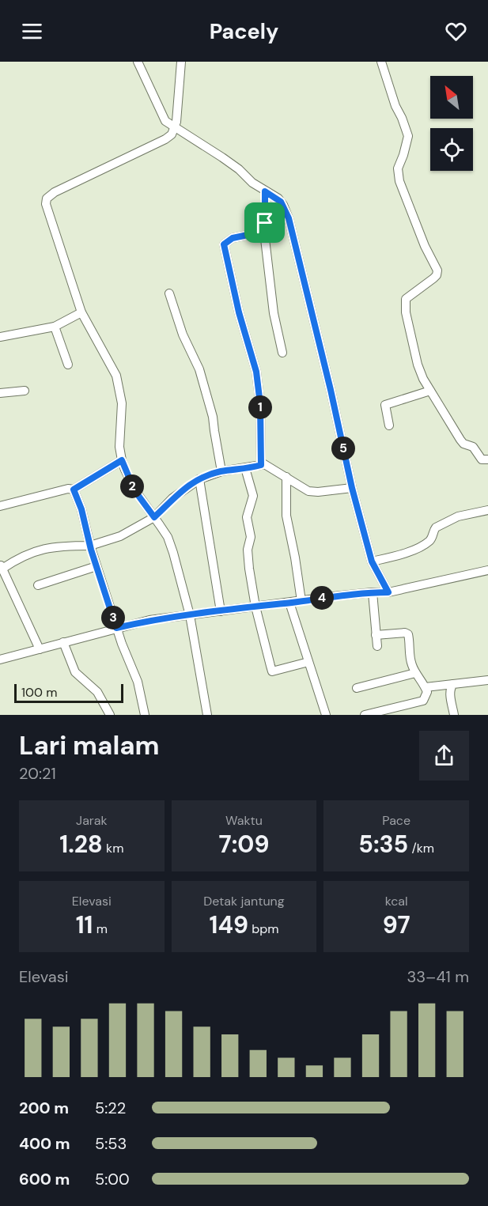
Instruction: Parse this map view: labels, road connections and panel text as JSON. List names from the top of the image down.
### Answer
{
  "scale_bar": "100 m",
  "north": "top left",
  "page": {
    "header": "Pacely",
    "pins": [
      "1",
      "5",
      "2",
      "4",
      "3"
    ],
    "scale": "100 m",
    "heading": ["Lari malam", "20:21"],
    "stats": [
      ["Jarak", "1.28 km"],
      ["Waktu", "7:09"],
      ["Pace", "5:35 /km"],
      ["Elevasi", "11 m"],
      ["Detak jantung", "149 bpm"],
      ["kcal", "97"]
    ],
    "chart": ["Elevasi", "33–41 m"],
    "list": [
      {
        "name": "200 m",
        "note": "5:22"
      },
      {
        "name": "400 m",
        "note": "5:53"
      },
      {
        "name": "600 m",
        "note": "5:00"
      }
    ]
  }
}
